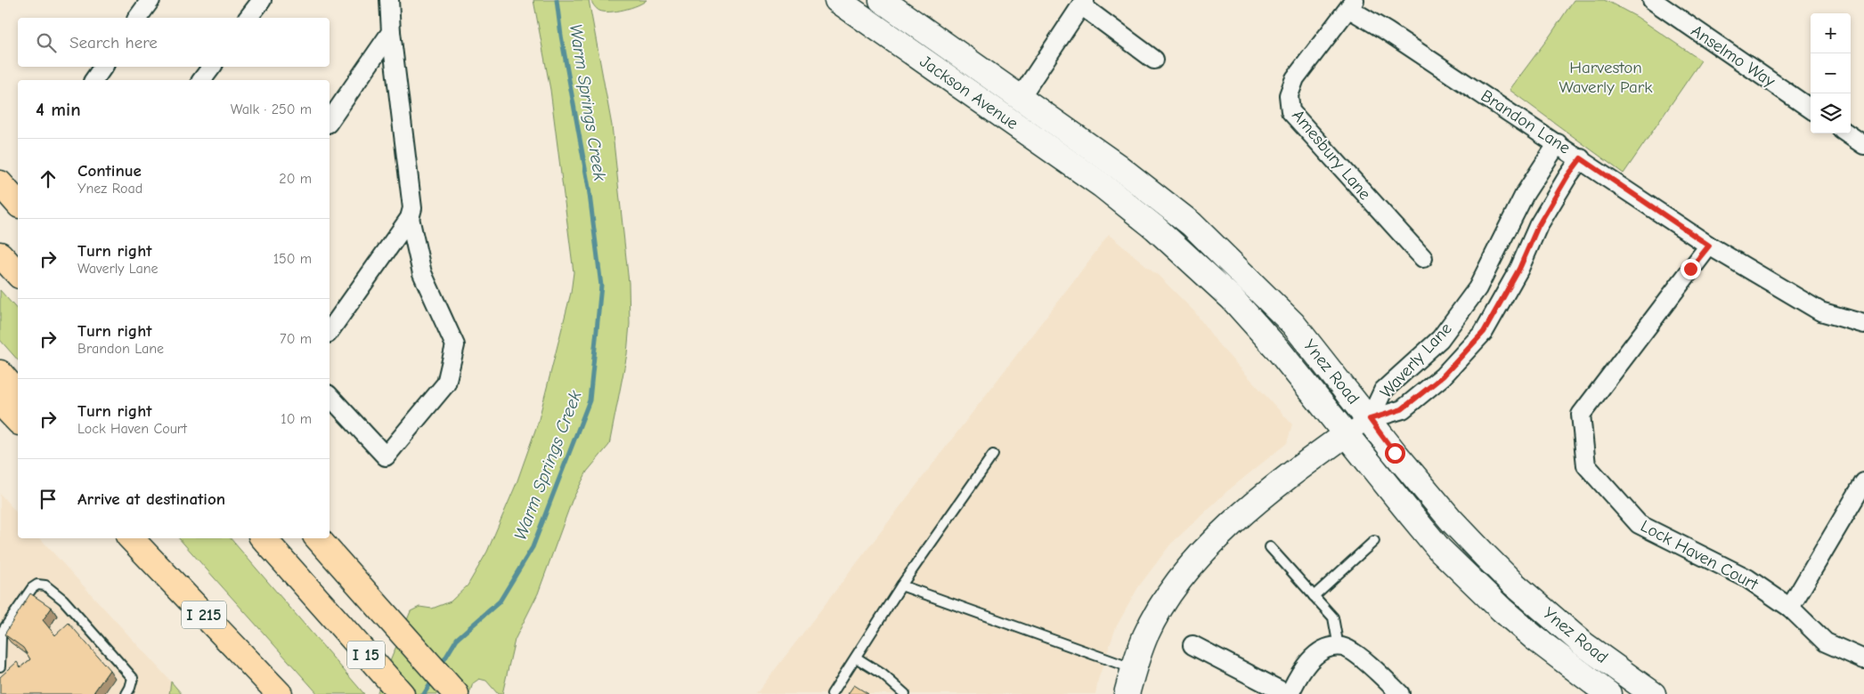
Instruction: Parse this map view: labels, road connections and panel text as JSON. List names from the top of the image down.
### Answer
{
  "streets": {
    "highway": ["I 215", "I 15"],
    "main road": ["Jackson Avenue", "Ynez Road"],
    "street": [
      "Anselmo Way",
      "Brandon Lane",
      "Amesbury Lane",
      "Waverly Lane",
      "Lock Haven Court"
    ]
  },
  "crossings": [
    ["Jackson Avenue", "Ynez Road"],
    ["Brandon Lane", "Amesbury Lane"],
    ["Brandon Lane", "Waverly Lane"],
    ["Brandon Lane", "Lock Haven Court"],
    ["Waverly Lane", "Ynez Road"]
  ],
  "water": ["Warm Springs Creek"],
  "parks": ["Harveston Waverly Park"],
  "page": {
    "map_buttons": ["+", "−"],
    "search": "Search here",
    "heading": ["4 min", "Walk · 250 m"],
    "list": [
      ["Continue", "Ynez Road", "20 m"],
      ["Turn right", "Waverly Lane", "150 m"],
      ["Turn right", "Brandon Lane", "70 m"],
      ["Turn right", "Lock Haven Court", "10 m"],
      "Arrive at destination"
    ]
  }
}
